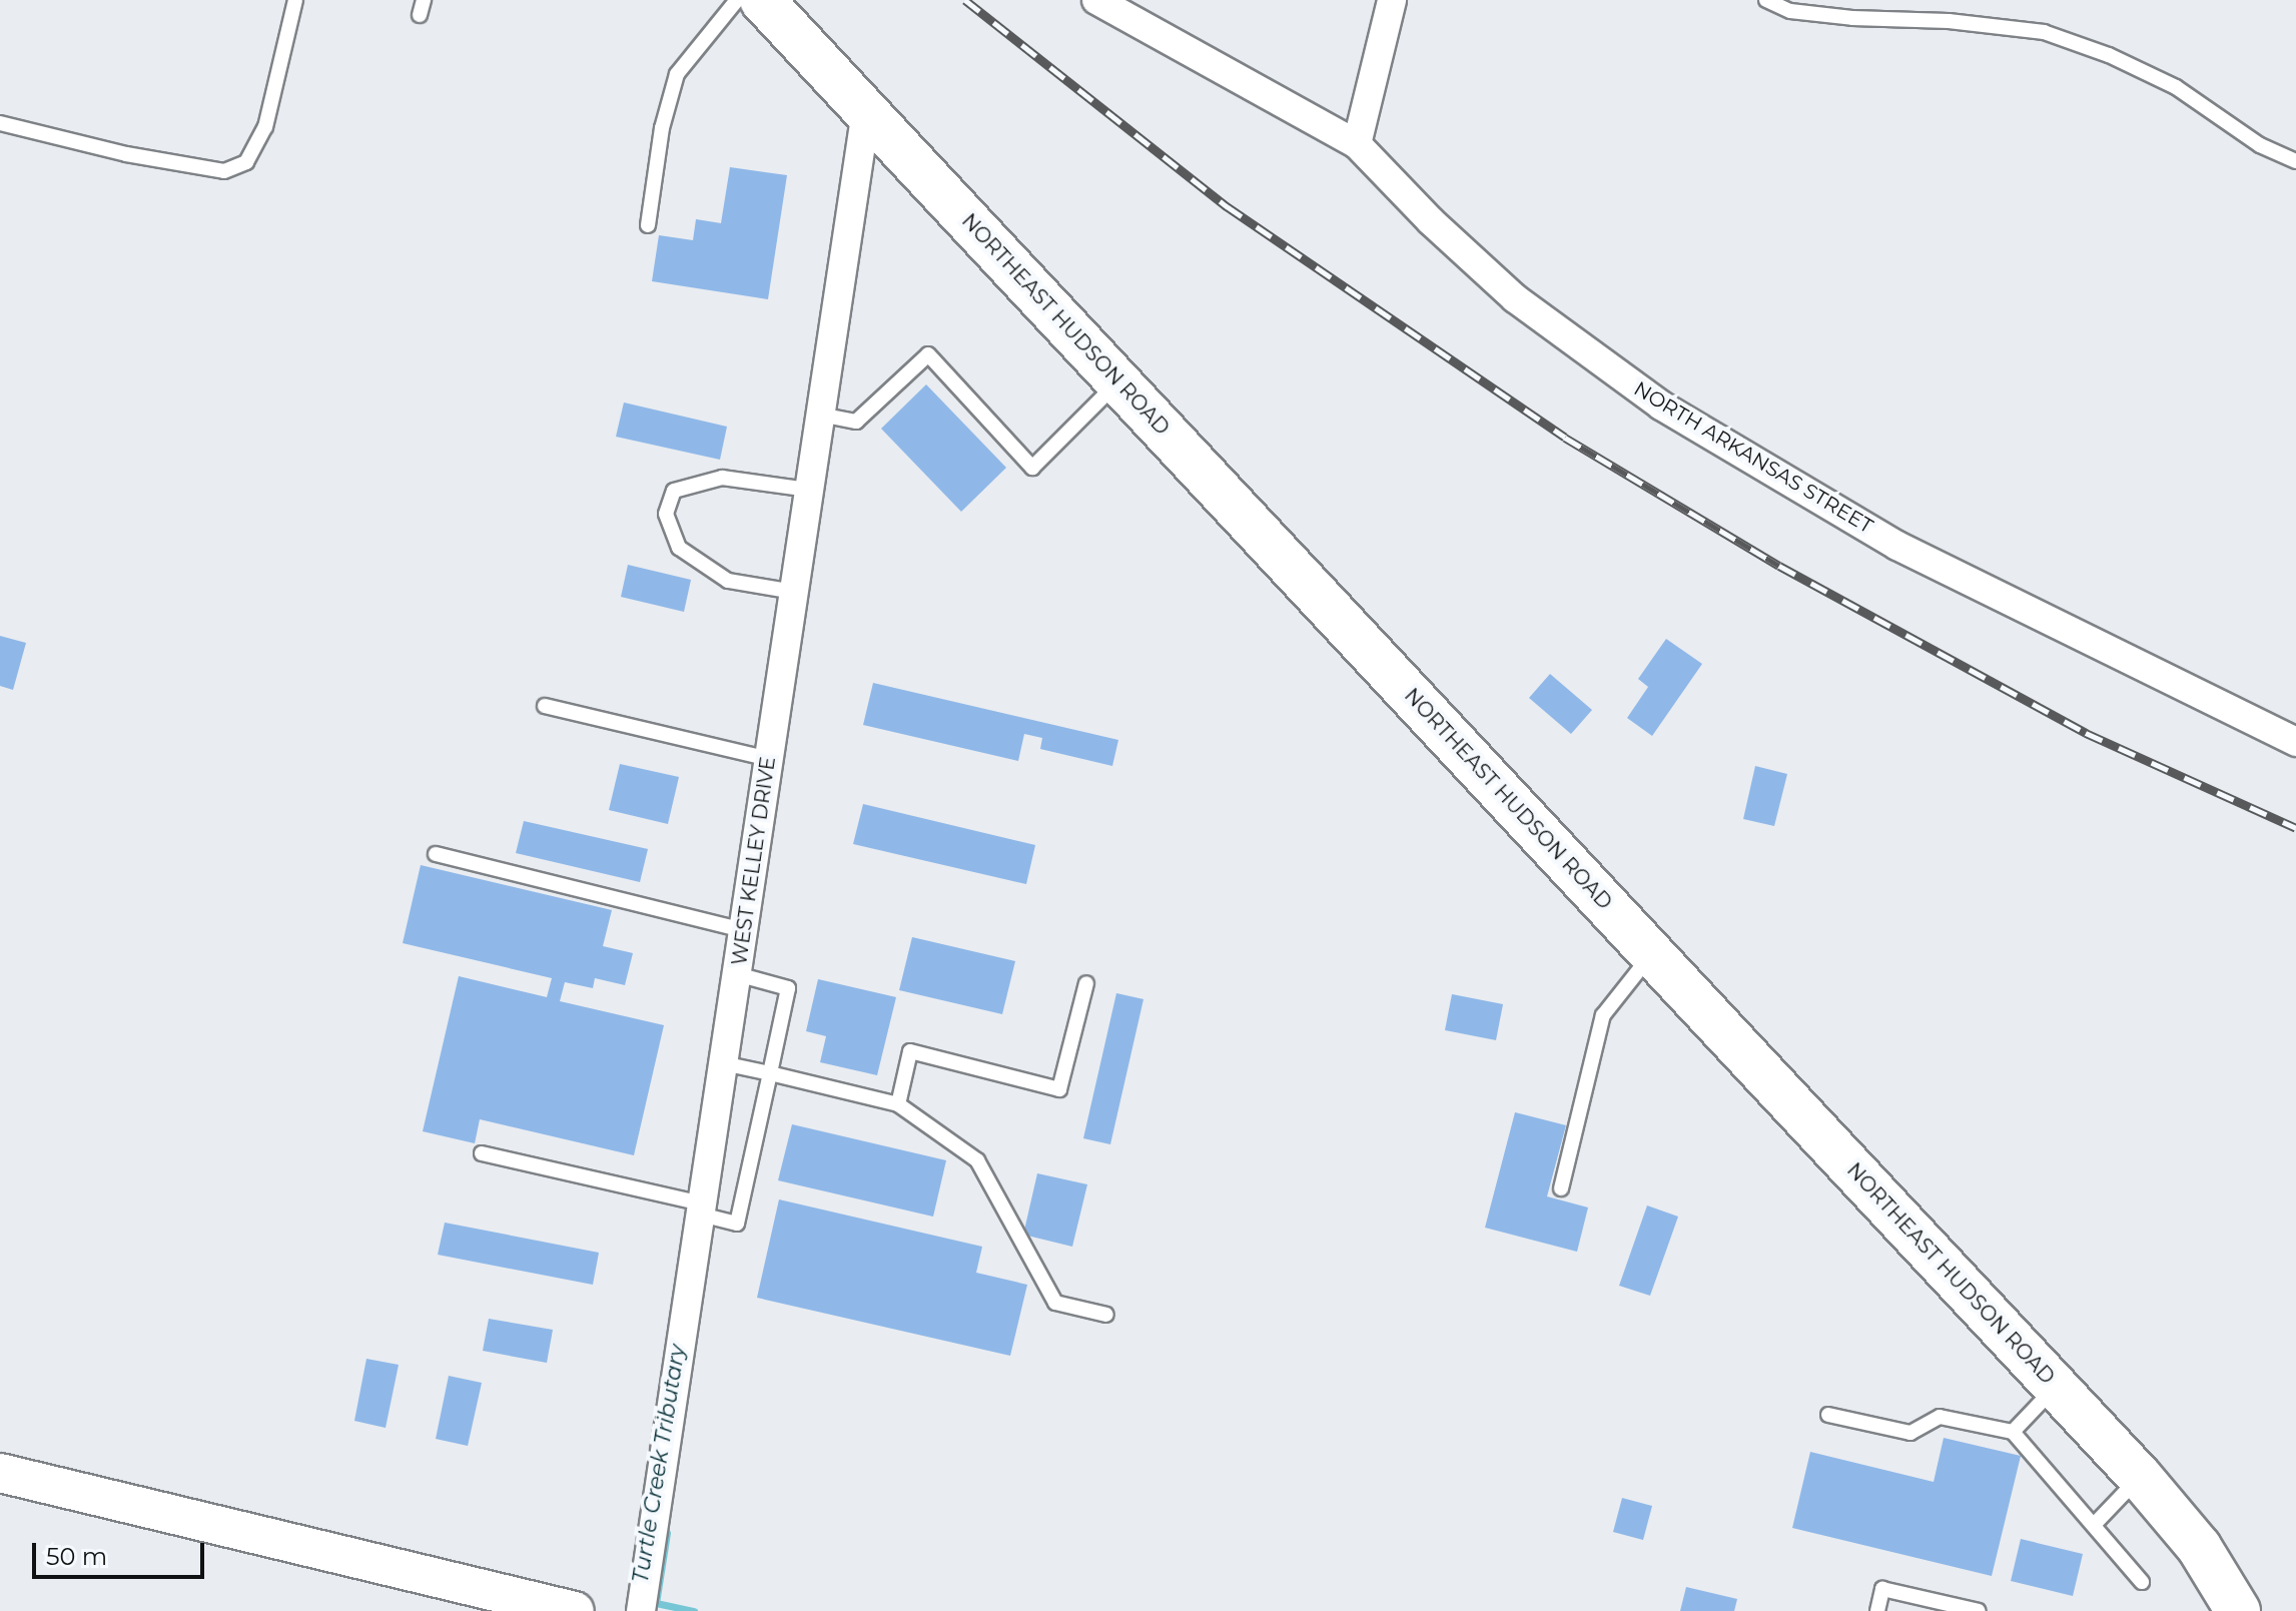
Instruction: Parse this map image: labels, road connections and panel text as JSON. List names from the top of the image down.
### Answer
{
  "streets": {
    "highway": ["NORTHEAST HUDSON ROAD"],
    "street": ["NORTH ARKANSAS STREET", "WEST KELLEY DRIVE"]
  },
  "crossings": [
    ["NORTHEAST HUDSON ROAD", "WEST KELLEY DRIVE"]
  ],
  "water": ["Turtle Creek Tributary"],
  "scale_bar": "50 m"
}
